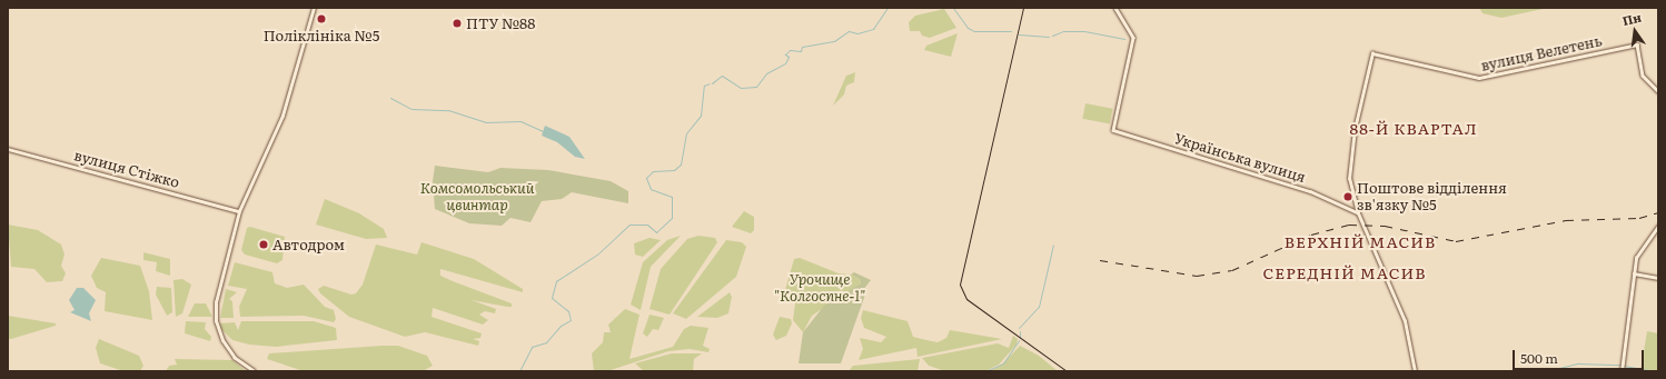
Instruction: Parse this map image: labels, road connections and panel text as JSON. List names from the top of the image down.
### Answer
{
  "streets": {
    "street": ["вулиця Велетень", "Українська вулиця", "вулиця Стіжко"]
  },
  "crossings": [
    ["вулиця Велетень", "Українська вулиця"]
  ],
  "districts": ["88-Й КВАРТАЛ", "ВЕРХНІЙ МАСИВ", "СЕРЕДНІЙ МАСИВ"],
  "parks": ["Комсомольський цвинтар", "Урочище \"Колгоспне-1\""],
  "places": [
    "Поліклініка №5",
    "ПТУ №88",
    "Поштове відділення зв'язку №5",
    "Автодром"
  ],
  "scale_bar": "500 m",
  "north": "top"
}
